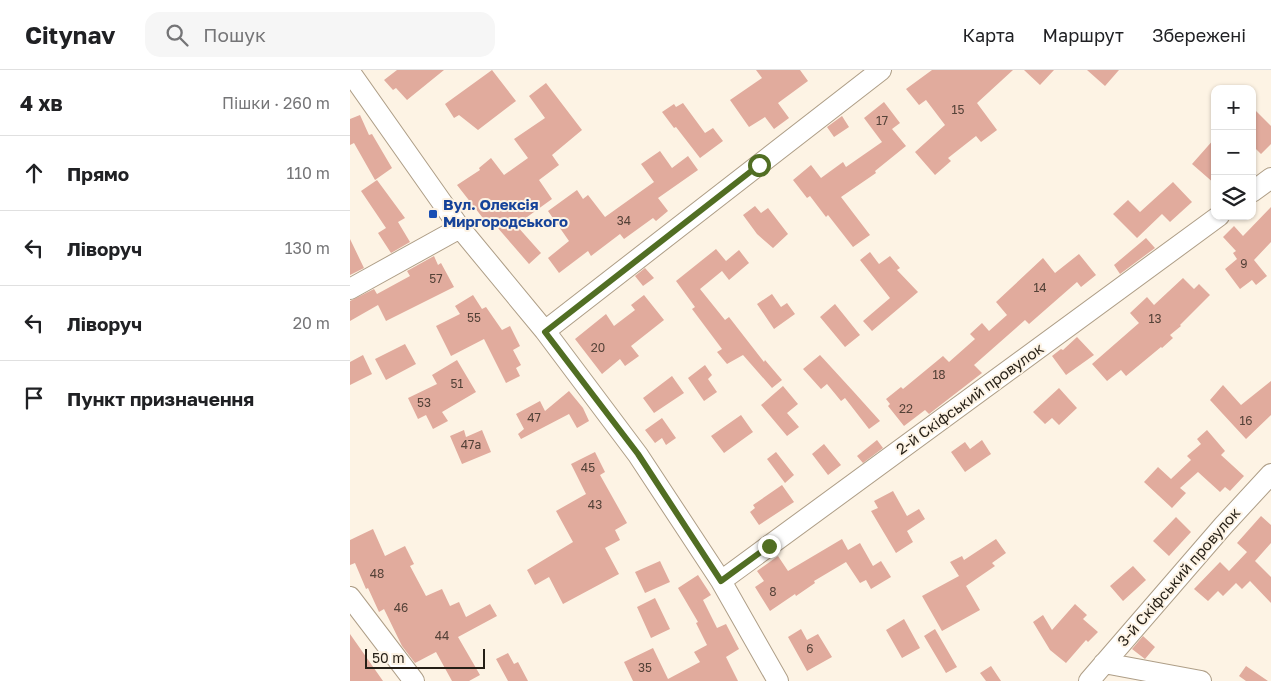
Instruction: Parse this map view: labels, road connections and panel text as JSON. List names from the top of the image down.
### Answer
{
  "streets": {
    "street": ["2-й Скіфський провулок", "3-й Скіфський провулок"]
  },
  "places": {
    "transit": ["Вул. Олексія Миргородського"]
  },
  "house_numbers": [
    "15",
    "17",
    "34",
    "9",
    "57",
    "14",
    "55",
    "13",
    "20",
    "18",
    "51",
    "53",
    "22",
    "47",
    "16",
    "47а",
    "45",
    "43",
    "48",
    "8",
    "46",
    "44",
    "6",
    "35"
  ],
  "scale_bar": "50 m",
  "page": {
    "header": "Citynav",
    "search": "Пошук",
    "nav": ["Карта", "Маршрут", "Збережені"],
    "heading": ["4 хв", "Пішки · 260 m"],
    "map_buttons": ["+", "−"],
    "list": [
      ["Прямо", "110 m"],
      ["Ліворуч", "130 m"],
      ["Ліворуч", "20 m"],
      "Пункт призначення"
    ],
    "scale": "50 m"
  }
}
